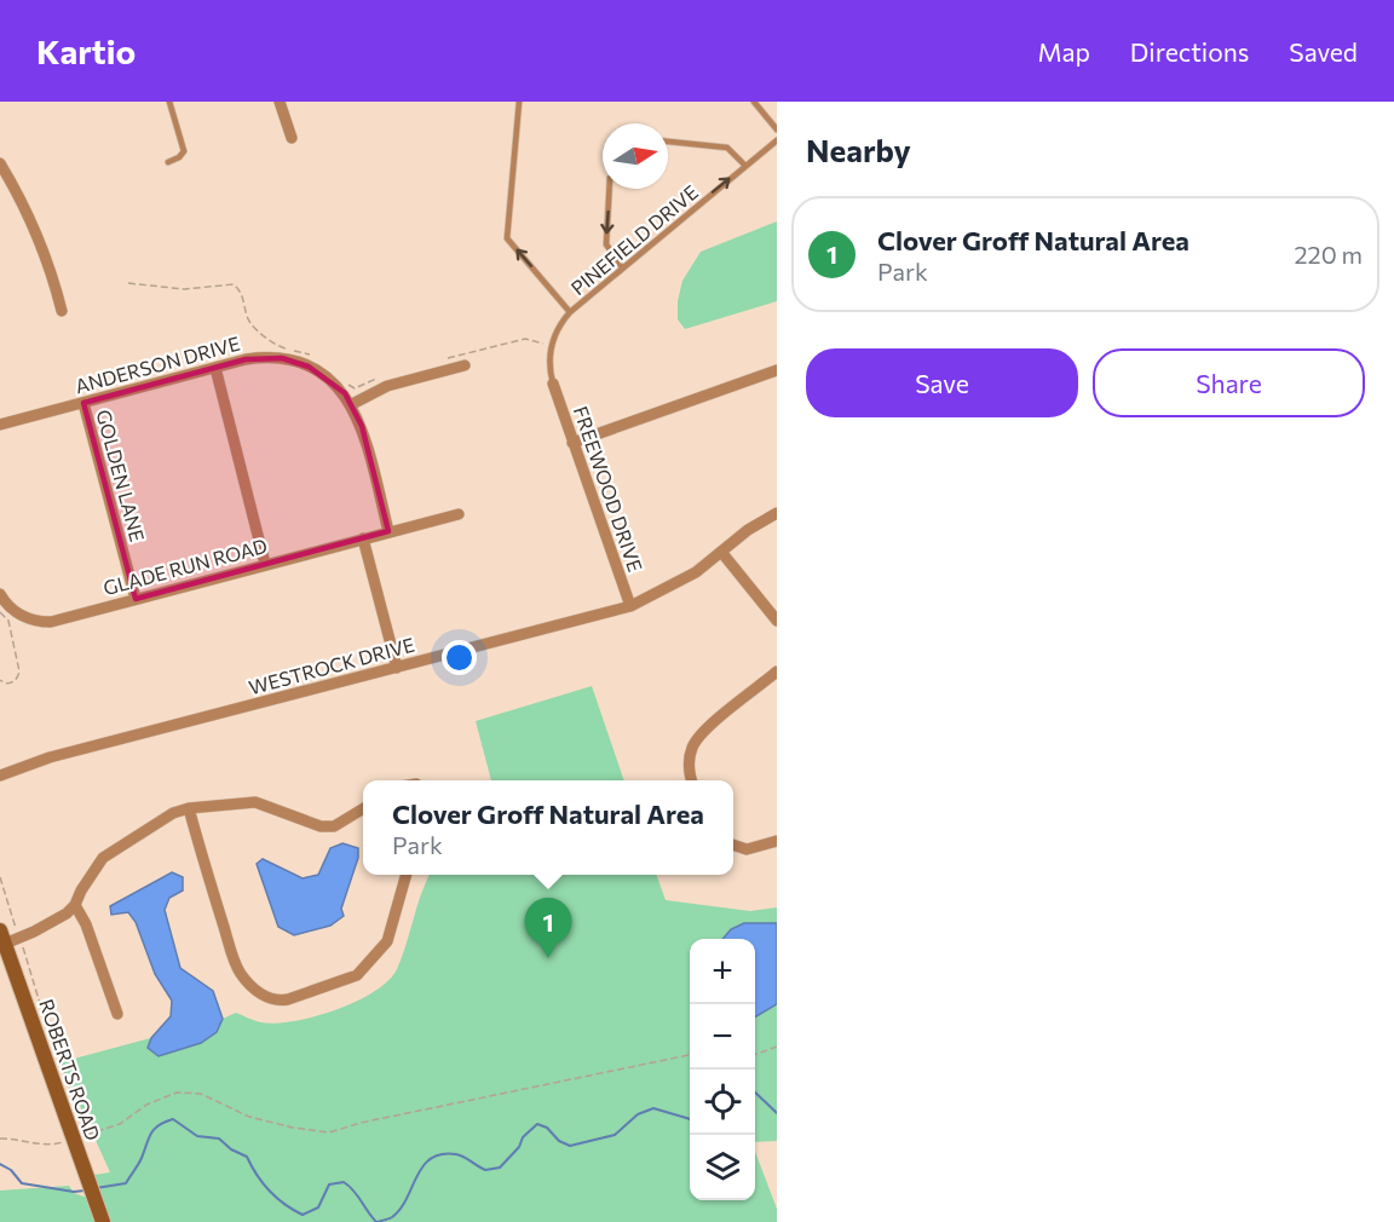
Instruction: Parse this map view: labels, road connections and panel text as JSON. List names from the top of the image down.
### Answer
{
  "streets": {
    "main road": ["ROBERTS ROAD"],
    "street": [
      "ANDERSON DRIVE",
      "GOLDEN LANE",
      "FREEWOOD DRIVE",
      "GLADE RUN ROAD",
      "WESTROCK DRIVE"
    ],
    "lane": ["PINEFIELD DRIVE"]
  },
  "crossings": [
    ["PINEFIELD DRIVE", "FREEWOOD DRIVE"],
    ["ANDERSON DRIVE", "GOLDEN LANE"],
    ["ANDERSON DRIVE", "GLADE RUN ROAD"],
    ["GOLDEN LANE", "GLADE RUN ROAD"],
    ["FREEWOOD DRIVE", "WESTROCK DRIVE"]
  ],
  "one_way": ["PINEFIELD DRIVE"],
  "north": "right",
  "page": {
    "header": "Kartio",
    "nav": ["Map", "Directions", "Saved"],
    "heading": "Nearby",
    "list": [
      {
        "mark": "1",
        "name": "Clover Groff Natural Area",
        "note": "Park",
        "value": "220 m"
      }
    ],
    "buttons": ["Save", "Share"],
    "popup": ["Clover Groff Natural Area", "Park"],
    "pins": "1",
    "map_buttons": ["+", "−"]
  }
}
